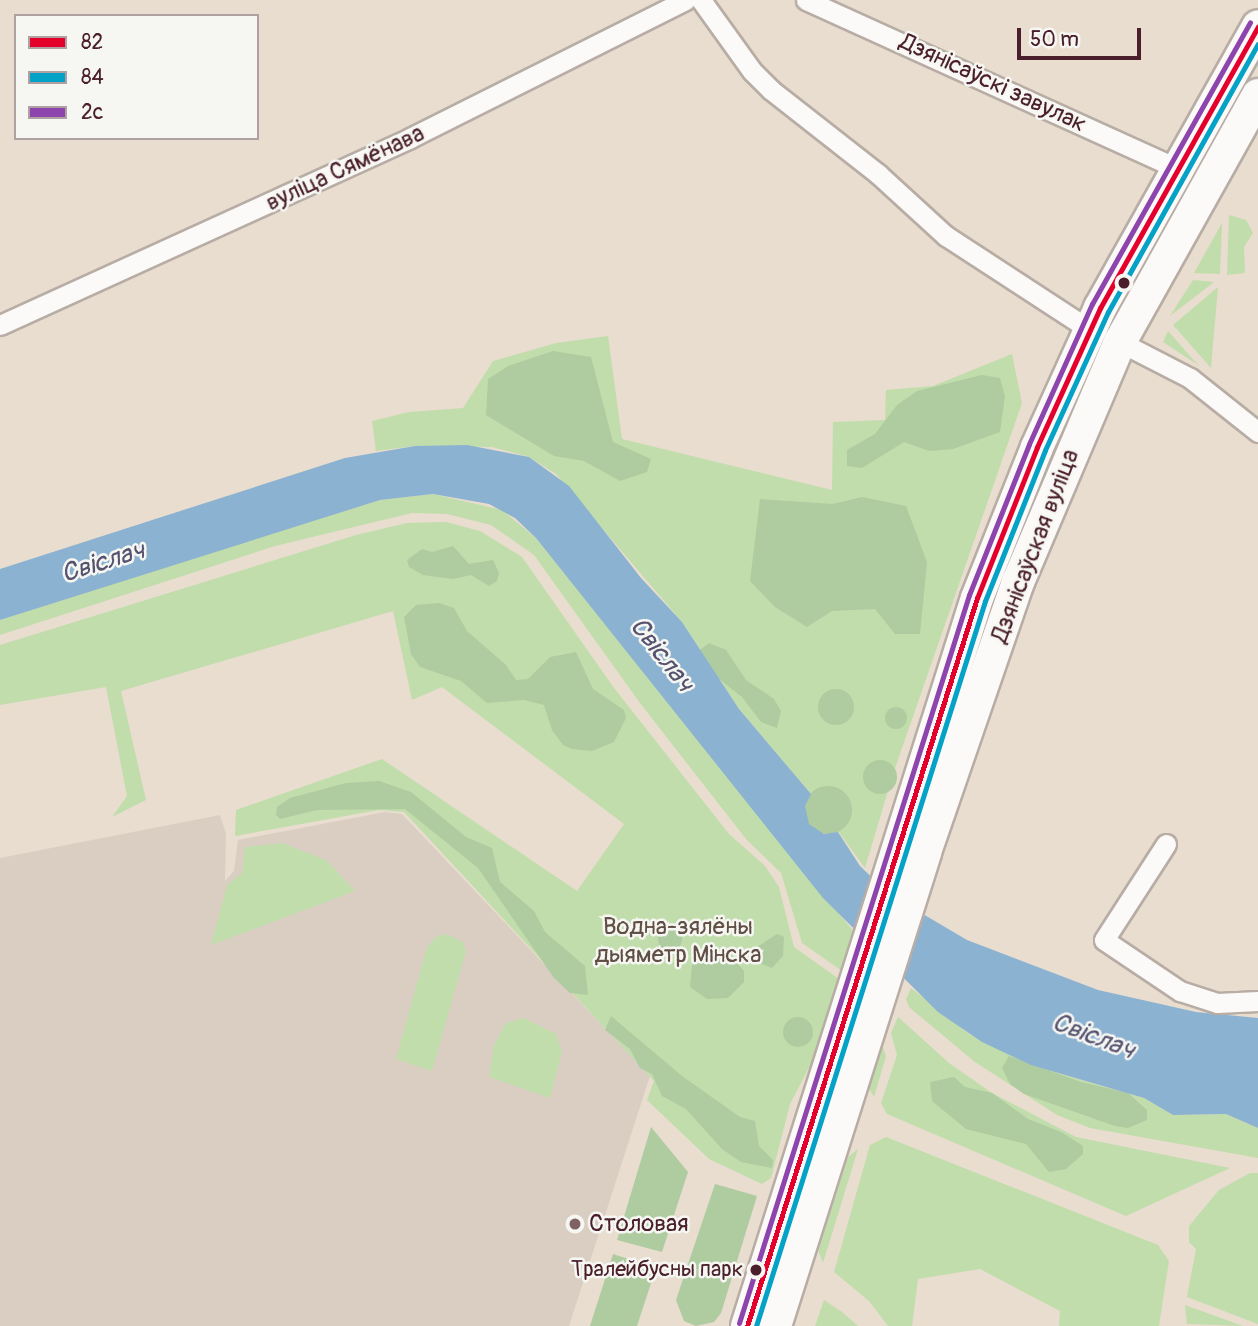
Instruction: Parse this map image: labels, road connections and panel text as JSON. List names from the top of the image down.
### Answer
{
  "streets": {
    "main road": ["Дзянісаўская вуліца"],
    "street": ["Дзянісаўскі завулак", "вуліца Сямёнава"]
  },
  "crossings": [
    ["Дзянісаўскі завулак", "Дзянісаўская вуліца"]
  ],
  "water": ["Свіслач"],
  "parks": ["Водна-зялёны дыяметр Мінска"],
  "places": ["Столовая", "Тралейбусны парк"],
  "lines": ["transit line 2с", "transit line 82", "transit line 84"],
  "legend": ["82", "84", "2с"],
  "scale_bar": "50 m"
}
